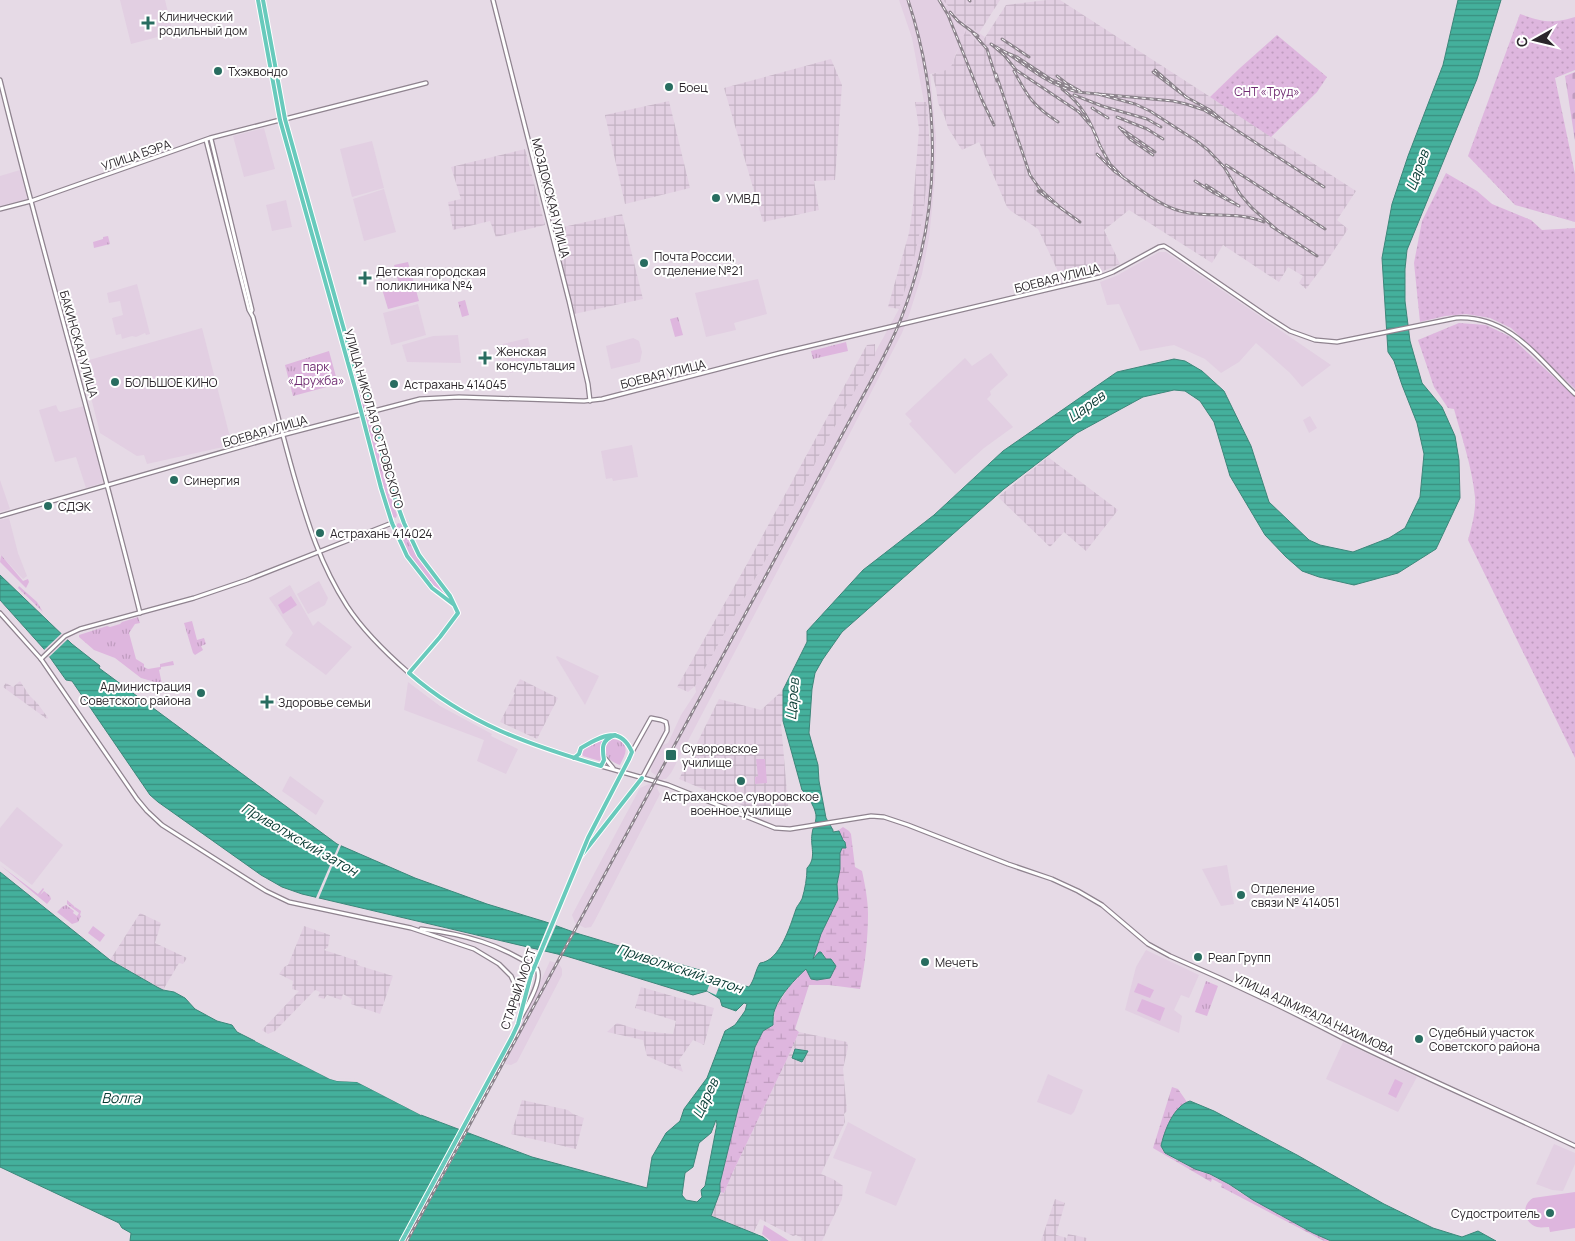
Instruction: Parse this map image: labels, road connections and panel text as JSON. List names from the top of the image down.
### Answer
{
  "streets": {
    "main road": [
      "УЛИЦА БЭРА",
      "МОЗДОКСКАЯ УЛИЦА",
      "БОЕВАЯ УЛИЦА",
      "БАКИНСКАЯ УЛИЦА",
      "УЛИЦА НИКОЛАЯ ОСТРОВСКОГО",
      "СТАРЫЙ МОСТ",
      "УЛИЦА АДМИРАЛА НАХИМОВА"
    ]
  },
  "crossings": [
    ["УЛИЦА БЭРА", "БАКИНСКАЯ УЛИЦА"],
    ["УЛИЦА БЭРА", "УЛИЦА НИКОЛАЯ ОСТРОВСКОГО"],
    ["МОЗДОКСКАЯ УЛИЦА", "БОЕВАЯ УЛИЦА"],
    ["БОЕВАЯ УЛИЦА", "БАКИНСКАЯ УЛИЦА"],
    ["БОЕВАЯ УЛИЦА", "УЛИЦА НИКОЛАЯ ОСТРОВСКОГО"]
  ],
  "water": ["Царев", "Приволжский затон", "Волга"],
  "parks": ["СНТ «Труд»", "парк «Дружба»"],
  "places": {
    "health": [
      "Клинический родильный дом",
      "Детская городская поликлиника №4",
      "Женская консультация",
      "Здоровье семьи"
    ],
    "other": [
      "Тхэквондо",
      "Боец",
      "УМВД",
      "Почта России, отделение №21",
      "БОЛЬШОЕ КИНО",
      "Астрахань 414045",
      "Синергия",
      "СДЭК",
      "Астрахань 414024",
      "Администрация Советского района",
      "Астраханское суворовское военное училище",
      "Отделение связи № 414051",
      "Реал Групп",
      "Мечеть",
      "Судебный участок Советского района",
      "Судостроитель"
    ],
    "transit": ["Суворовское училище"]
  },
  "north": "left"
}
